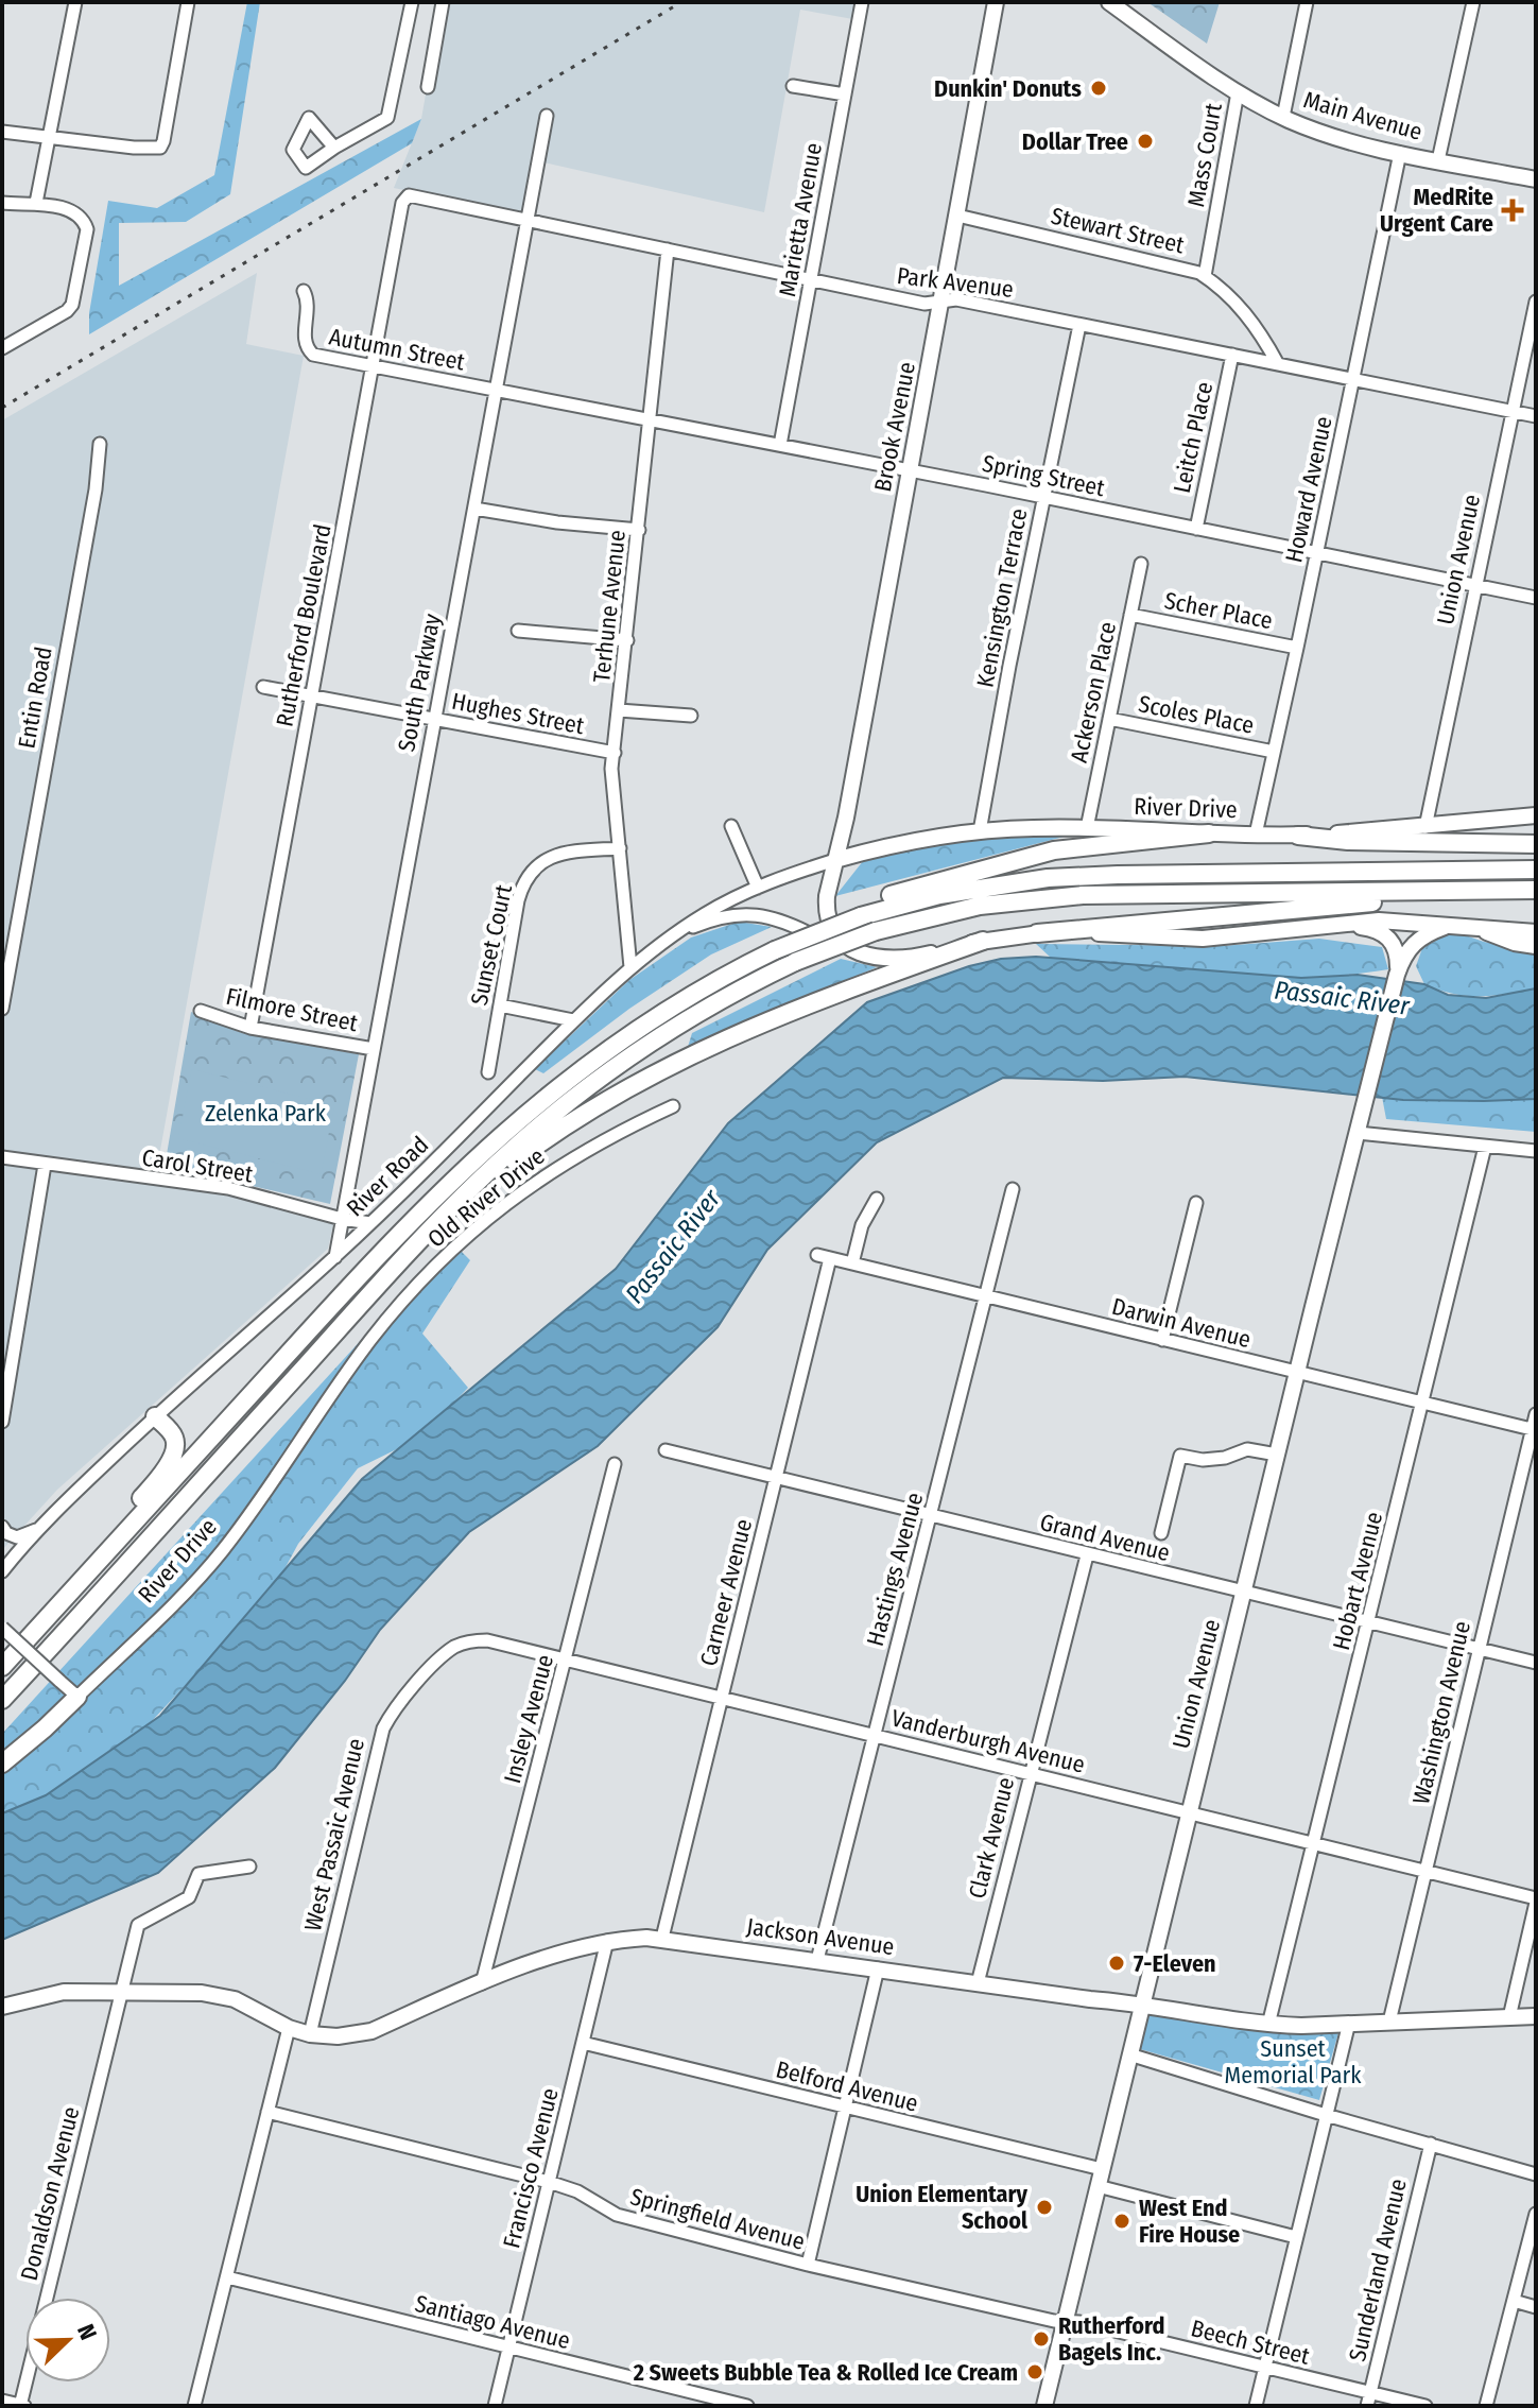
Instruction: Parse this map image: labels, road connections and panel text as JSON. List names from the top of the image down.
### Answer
{
  "streets": {
    "main road": [
      "Main Avenue",
      "Brook Avenue",
      "Union Avenue",
      "River Drive",
      "Jackson Avenue"
    ],
    "street": [
      "Mass Court",
      "Marietta Avenue",
      "Stewart Street",
      "Park Avenue",
      "Autumn Street",
      "Leitch Place",
      "Spring Street",
      "Howard Avenue",
      "Kensington Terrace",
      "Terhune Avenue",
      "Scher Place",
      "Rutherford Boulevard",
      "South Parkway",
      "Ackerson Place",
      "Entin Road",
      "Hughes Street",
      "Scoles Place",
      "Sunset Court",
      "Filmore Street",
      "Carol Street",
      "River Road",
      "Old River Drive",
      "Darwin Avenue",
      "Grand Avenue",
      "Hastings Avenue",
      "Hobart Avenue",
      "Carneer Avenue",
      "Washington Avenue",
      "Insley Avenue",
      "Vanderburgh Avenue",
      "West Passaic Avenue",
      "Clark Avenue",
      "Belford Avenue",
      "Francisco Avenue",
      "Donaldson Avenue",
      "Springfield Avenue",
      "Sunderland Avenue",
      "Santiago Avenue",
      "Beech Street"
    ]
  },
  "crossings": [
    ["Main Avenue", "Mass Court"],
    ["Main Avenue", "Howard Avenue"],
    ["Mass Court", "Stewart Street"],
    ["Marietta Avenue", "Park Avenue"],
    ["Marietta Avenue", "Spring Street"],
    ["Stewart Street", "Park Avenue"],
    ["Stewart Street", "Brook Avenue"],
    ["Park Avenue", "Brook Avenue"],
    ["Park Avenue", "Leitch Place"],
    ["Park Avenue", "Howard Avenue"],
    ["Park Avenue", "Union Avenue"],
    ["Park Avenue", "Kensington Terrace"],
    ["Park Avenue", "Terhune Avenue"],
    ["Park Avenue", "Rutherford Boulevard"],
    ["Park Avenue", "South Parkway"],
    ["Autumn Street", "Spring Street"],
    ["Autumn Street", "Rutherford Boulevard"],
    ["Autumn Street", "South Parkway"],
    ["Brook Avenue", "Spring Street"],
    ["Brook Avenue", "River Drive"],
    ["Brook Avenue", "River Road"],
    ["Leitch Place", "Spring Street"],
    ["Spring Street", "Howard Avenue"],
    ["Spring Street", "Union Avenue"],
    ["Spring Street", "Kensington Terrace"],
    ["Spring Street", "Terhune Avenue"],
    ["Howard Avenue", "Scher Place"],
    ["Howard Avenue", "Scoles Place"],
    ["Howard Avenue", "River Drive"],
    ["Union Avenue", "River Drive"],
    ["Union Avenue", "Darwin Avenue"],
    ["Union Avenue", "Grand Avenue"],
    ["Union Avenue", "Vanderburgh Avenue"],
    ["Union Avenue", "Jackson Avenue"],
    ["Union Avenue", "Belford Avenue"],
    ["Union Avenue", "Springfield Avenue"],
    ["Union Avenue", "Beech Street"],
    ["Kensington Terrace", "River Drive"],
    ["Terhune Avenue", "Hughes Street"],
    ["Terhune Avenue", "Sunset Court"],
    ["Terhune Avenue", "River Road"],
    ["Scher Place", "Ackerson Place"],
    ["Rutherford Boulevard", "Hughes Street"],
    ["Rutherford Boulevard", "Filmore Street"],
    ["South Parkway", "Hughes Street"],
    ["South Parkway", "Filmore Street"],
    ["South Parkway", "Carol Street"],
    ["South Parkway", "River Road"],
    ["Ackerson Place", "Scoles Place"],
    ["Ackerson Place", "River Drive"],
    ["River Drive", "River Road"],
    ["River Drive", "Old River Drive"],
    ["Carol Street", "River Road"],
    ["Darwin Avenue", "Hastings Avenue"],
    ["Darwin Avenue", "Hobart Avenue"],
    ["Darwin Avenue", "Carneer Avenue"],
    ["Darwin Avenue", "Washington Avenue"],
    ["Grand Avenue", "Hastings Avenue"],
    ["Grand Avenue", "Hobart Avenue"],
    ["Grand Avenue", "Carneer Avenue"],
    ["Grand Avenue", "Washington Avenue"],
    ["Grand Avenue", "Clark Avenue"],
    ["Hastings Avenue", "Vanderburgh Avenue"],
    ["Hastings Avenue", "Jackson Avenue"],
    ["Hobart Avenue", "Vanderburgh Avenue"],
    ["Hobart Avenue", "Jackson Avenue"],
    ["Carneer Avenue", "Vanderburgh Avenue"],
    ["Carneer Avenue", "Jackson Avenue"],
    ["Washington Avenue", "Vanderburgh Avenue"],
    ["Washington Avenue", "Jackson Avenue"],
    ["Insley Avenue", "Vanderburgh Avenue"],
    ["Insley Avenue", "Jackson Avenue"],
    ["Vanderburgh Avenue", "West Passaic Avenue"],
    ["Vanderburgh Avenue", "Clark Avenue"],
    ["West Passaic Avenue", "Jackson Avenue"],
    ["Clark Avenue", "Jackson Avenue"],
    ["Jackson Avenue", "Francisco Avenue"],
    ["Jackson Avenue", "Donaldson Avenue"],
    ["Belford Avenue", "Francisco Avenue"],
    ["Francisco Avenue", "Springfield Avenue"],
    ["Francisco Avenue", "Santiago Avenue"],
    ["Springfield Avenue", "Beech Street"],
    ["Sunderland Avenue", "Beech Street"]
  ],
  "water": ["Passaic River"],
  "parks": ["Zelenka Park", "Sunset Memorial Park"],
  "places": {
    "other": [
      "Dunkin' Donuts",
      "Dollar Tree",
      "7-Eleven",
      "Union Elementary School",
      "West End Fire House",
      "Rutherford Bagels Inc.",
      "2 Sweets Bubble Tea & Rolled Ice Cream"
    ],
    "health": ["MedRite Urgent Care"]
  },
  "north": "top right"
}
